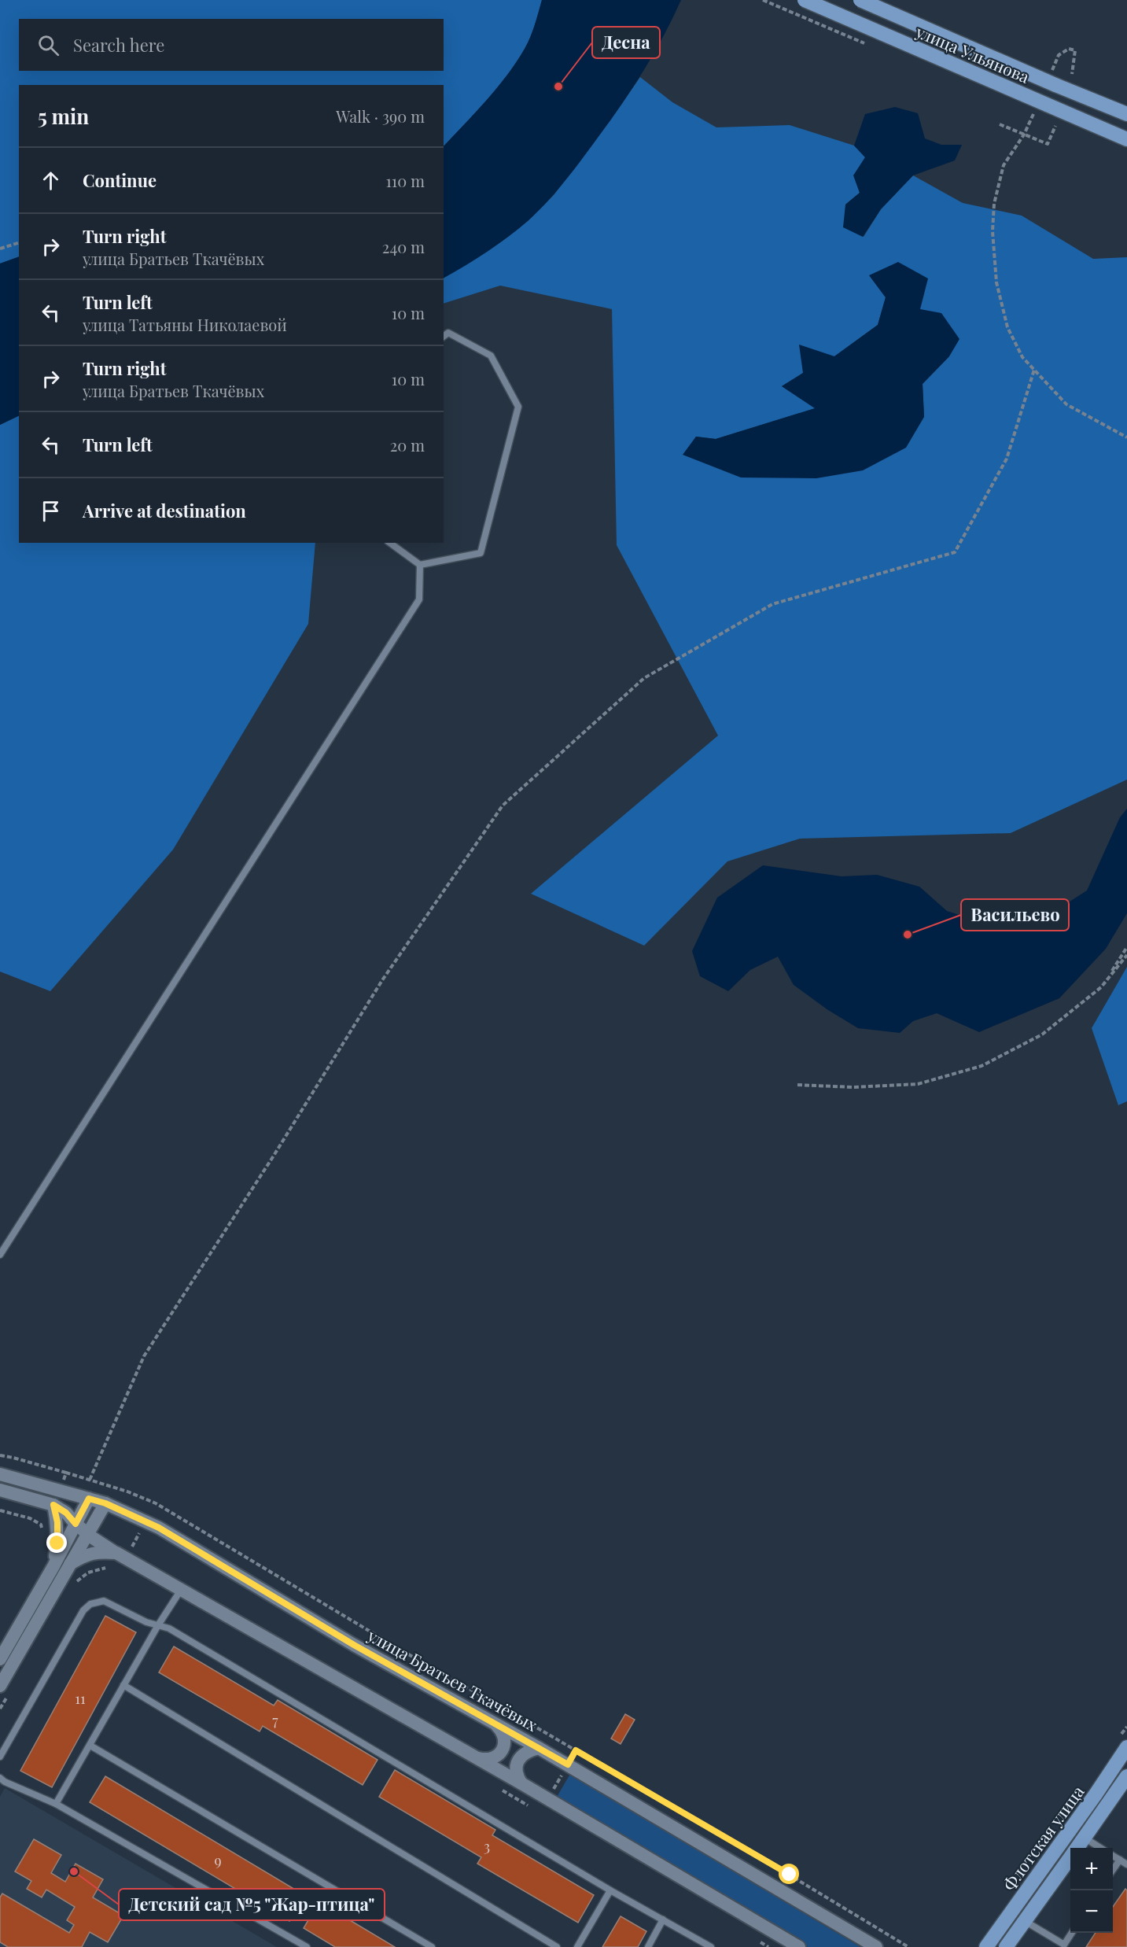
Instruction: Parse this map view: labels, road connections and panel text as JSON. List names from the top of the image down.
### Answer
{
  "streets": {
    "main road": ["улица Ульянова", "Флотская улица"],
    "street": ["улица Братьев Ткачёвых"]
  },
  "places": ["Десна", "Васильево", "Детский сад №5 \"Жар-птица\""],
  "house_numbers": [
    "11",
    "7",
    "3",
    "9"
  ],
  "page": {
    "search": "Search here",
    "heading": ["5 min", "Walk · 390 m"],
    "list": [
      ["Continue", "110 m"],
      ["Turn right", "улица Братьев Ткачёвых", "240 m"],
      ["Turn left", "улица Татьяны Николаевой", "10 m"],
      ["Turn right", "улица Братьев Ткачёвых", "10 m"],
      ["Turn left", "20 m"],
      "Arrive at destination"
    ],
    "map_buttons": ["+", "−"]
  }
}
